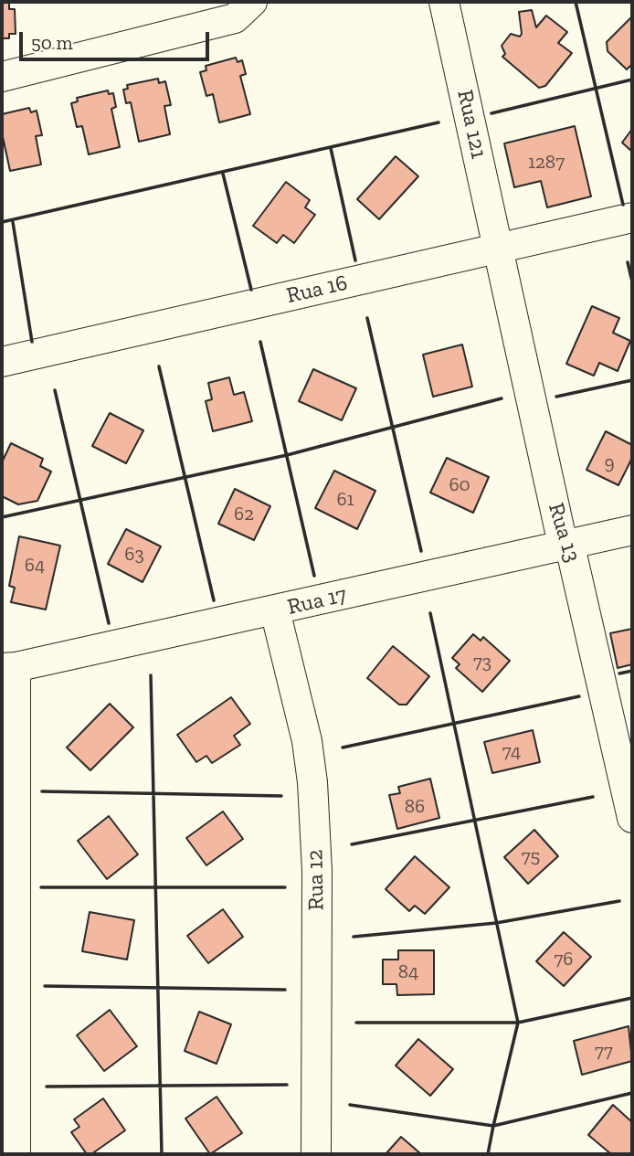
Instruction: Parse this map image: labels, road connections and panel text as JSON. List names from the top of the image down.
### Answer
{
  "streets": {
    "street": [
      "Rua 121",
      "Rua 16",
      "Rua 13",
      "Rua 17",
      "Rua 12"
    ]
  },
  "crossings": [
    ["Rua 121", "Rua 16"],
    ["Rua 121", "Rua 13"],
    ["Rua 16", "Rua 13"],
    ["Rua 13", "Rua 17"],
    ["Rua 17", "Rua 12"]
  ],
  "house_numbers": [
    "1287",
    "9",
    "60",
    "61",
    "62",
    "63",
    "64",
    "73",
    "74",
    "86",
    "75",
    "76",
    "84",
    "77"
  ],
  "scale_bar": "50 m"
}
